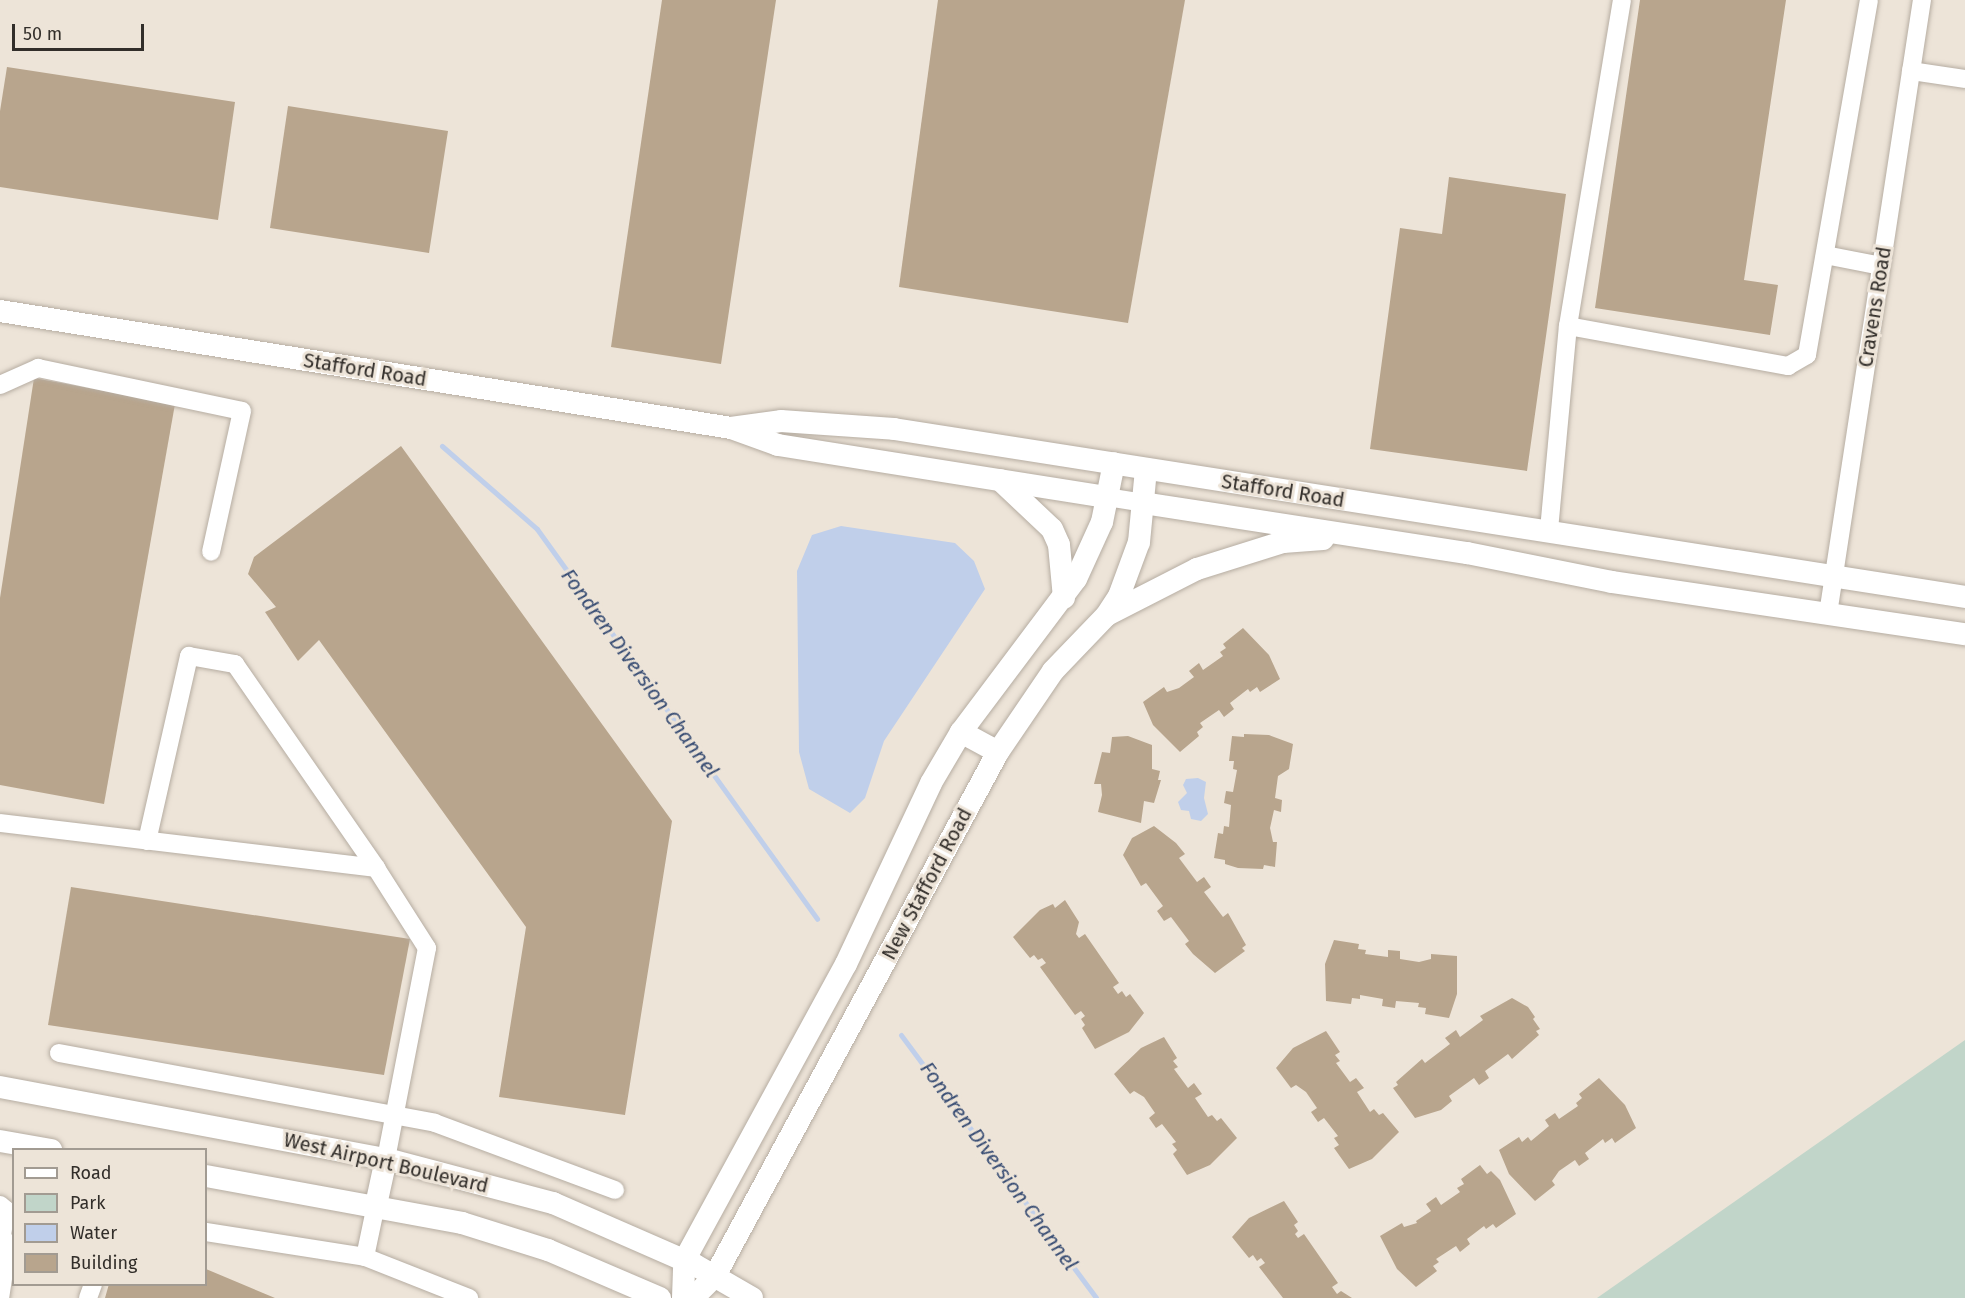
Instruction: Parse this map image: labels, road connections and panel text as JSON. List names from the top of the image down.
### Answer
{
  "streets": {
    "main road": ["Stafford Road", "New Stafford Road", "West Airport Boulevard"],
    "street": ["Cravens Road"]
  },
  "crossings": [
    ["Cravens Road", "Stafford Road"],
    ["Stafford Road", "New Stafford Road"],
    ["New Stafford Road", "West Airport Boulevard"]
  ],
  "water": ["Fondren Diversion Channel"],
  "legend": [
    "Road",
    "Park",
    "Water",
    "Building"
  ],
  "scale_bar": "50 m"
}
